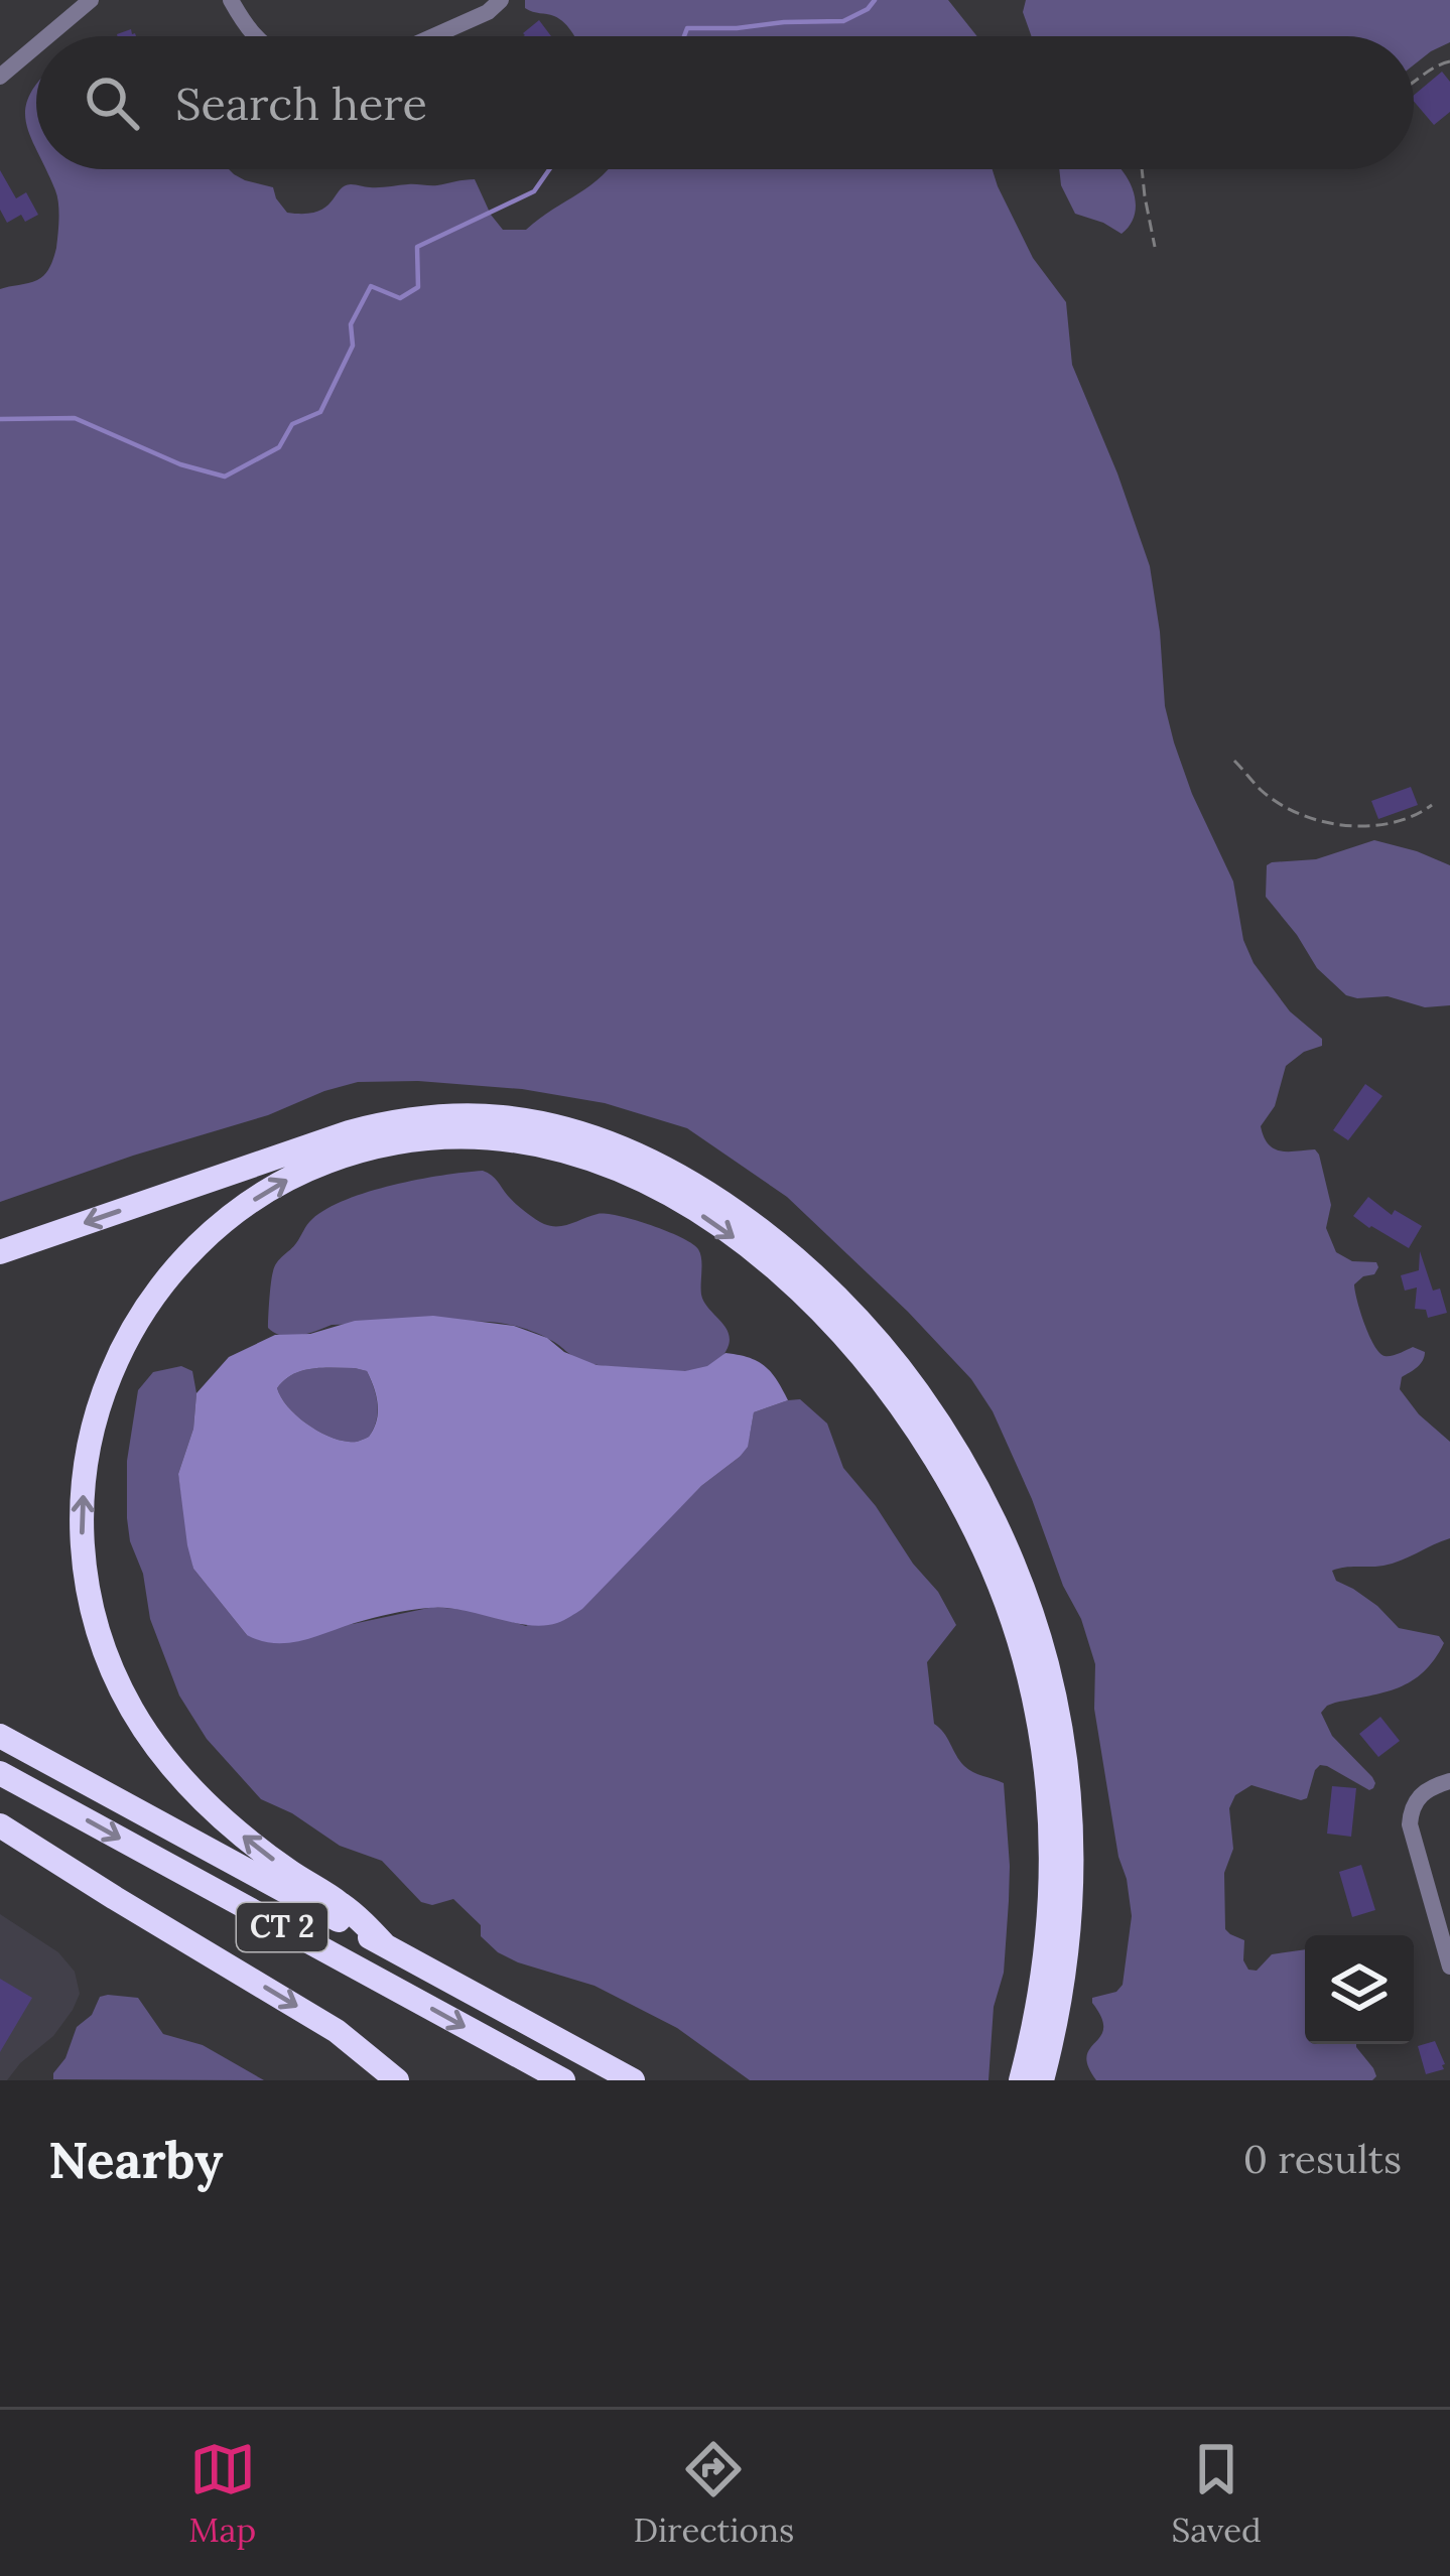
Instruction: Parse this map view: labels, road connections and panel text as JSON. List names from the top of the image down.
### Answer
{
  "streets": {
    "highway": ["CT 2"]
  },
  "page": {
    "search": "Search here",
    "heading": ["Nearby", "0 results"],
    "nav": ["Map", "Directions", "Saved"]
  }
}
